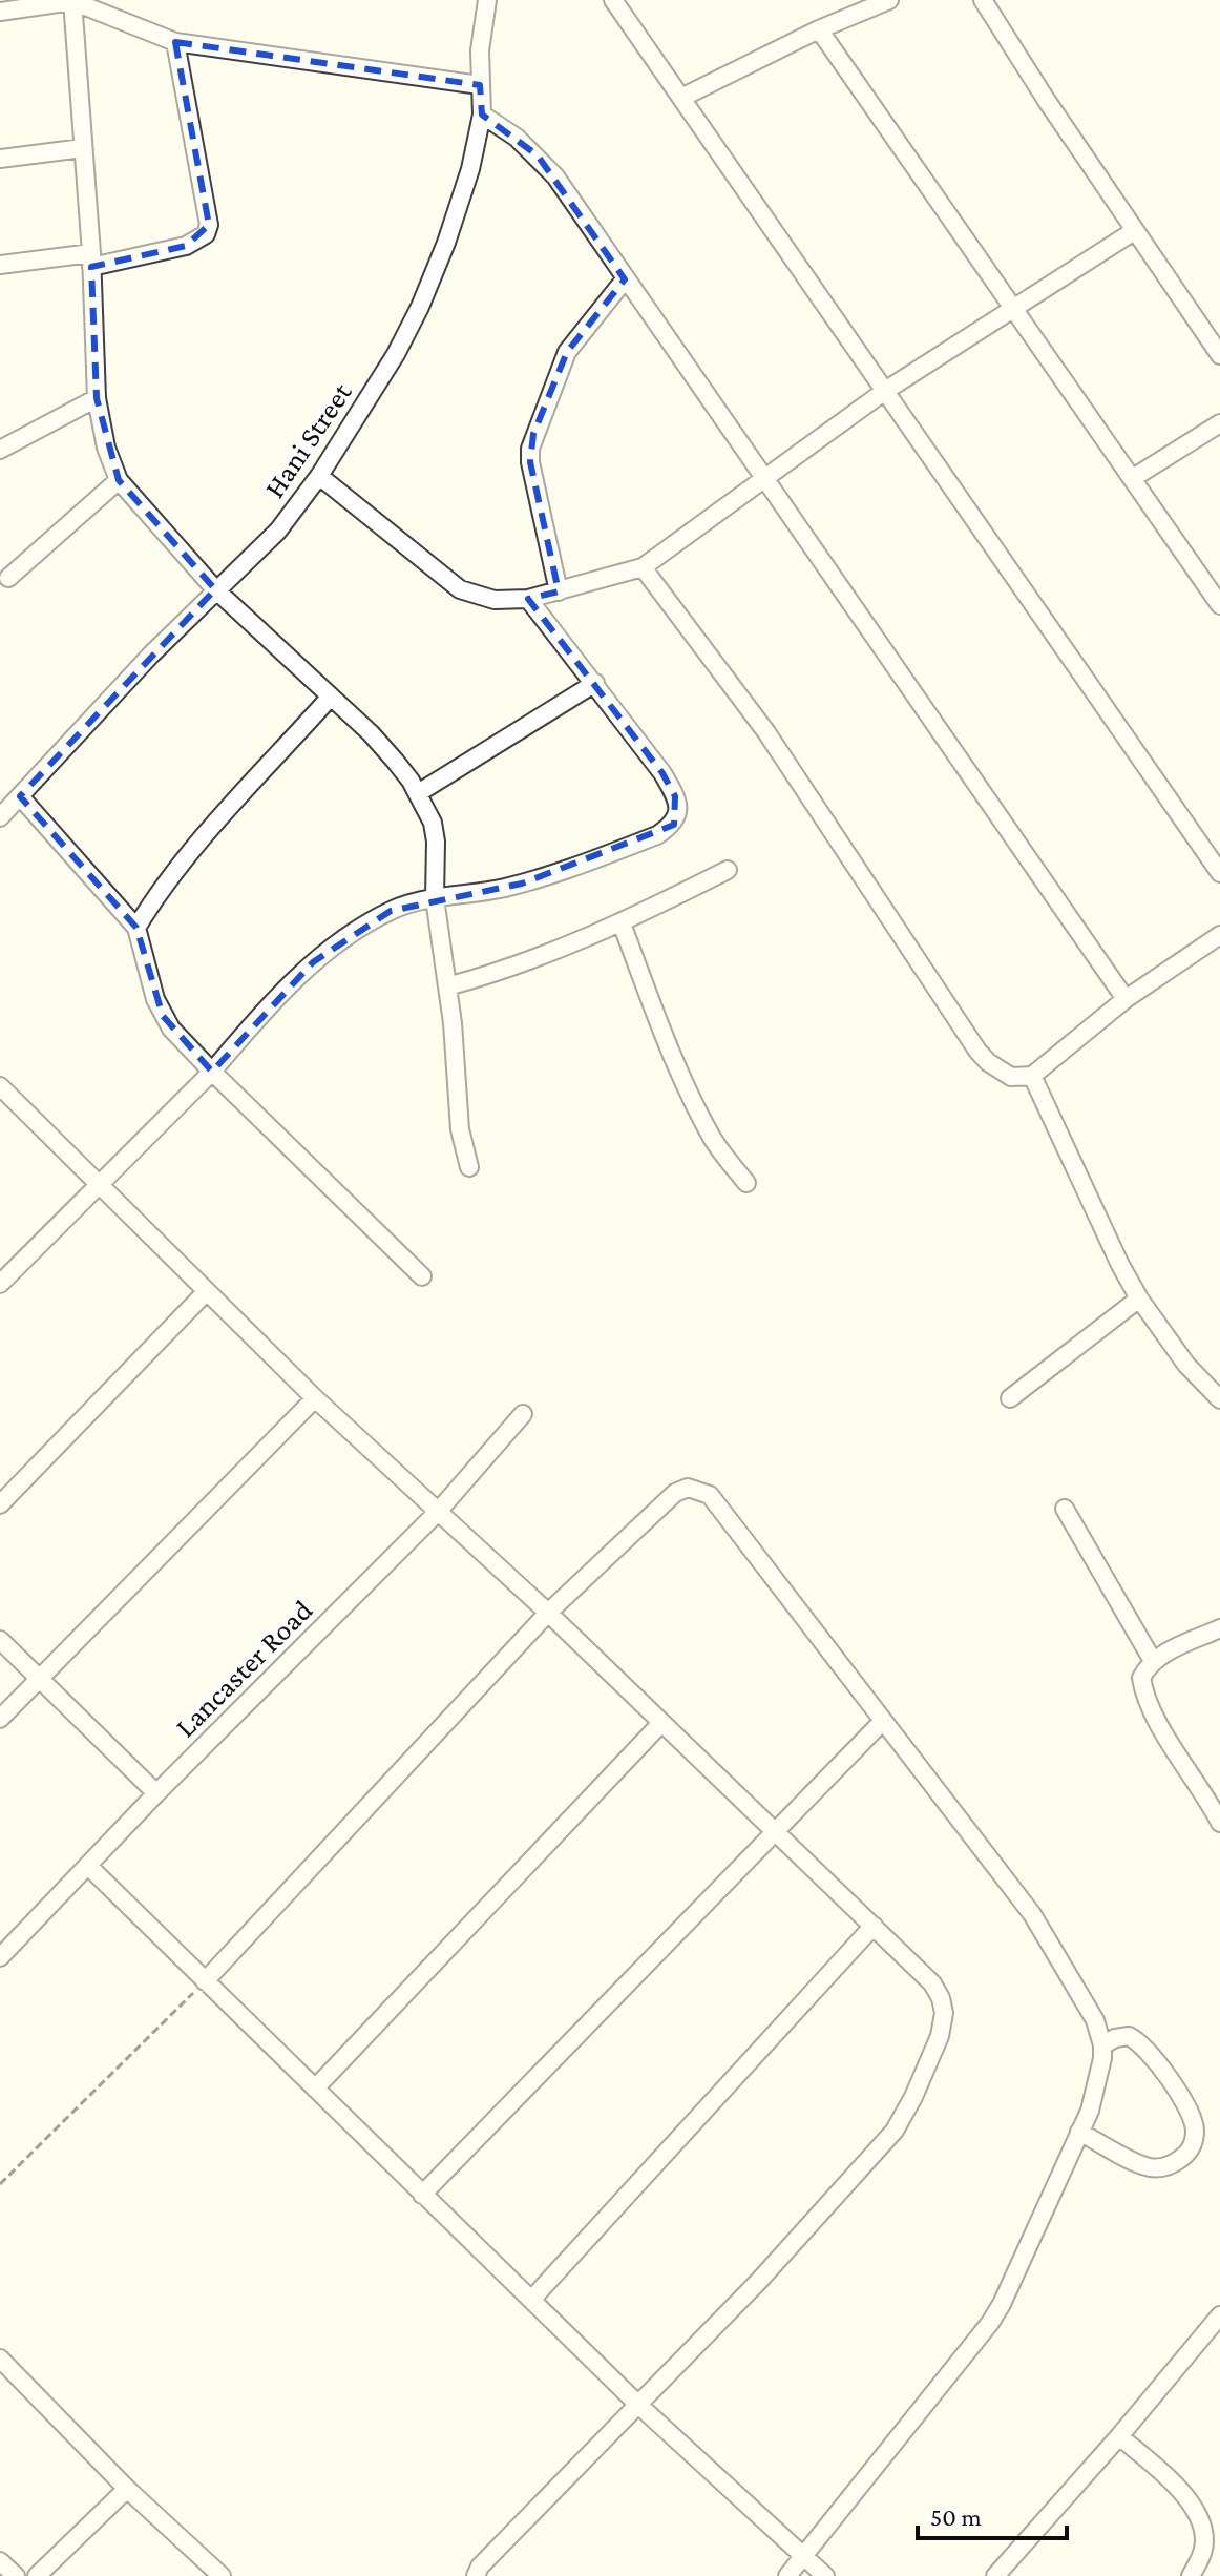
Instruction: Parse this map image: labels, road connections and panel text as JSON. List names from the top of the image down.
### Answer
{
  "streets": {
    "street": ["Hani Street", "Lancaster Road"]
  },
  "scale_bar": "50 m"
}
